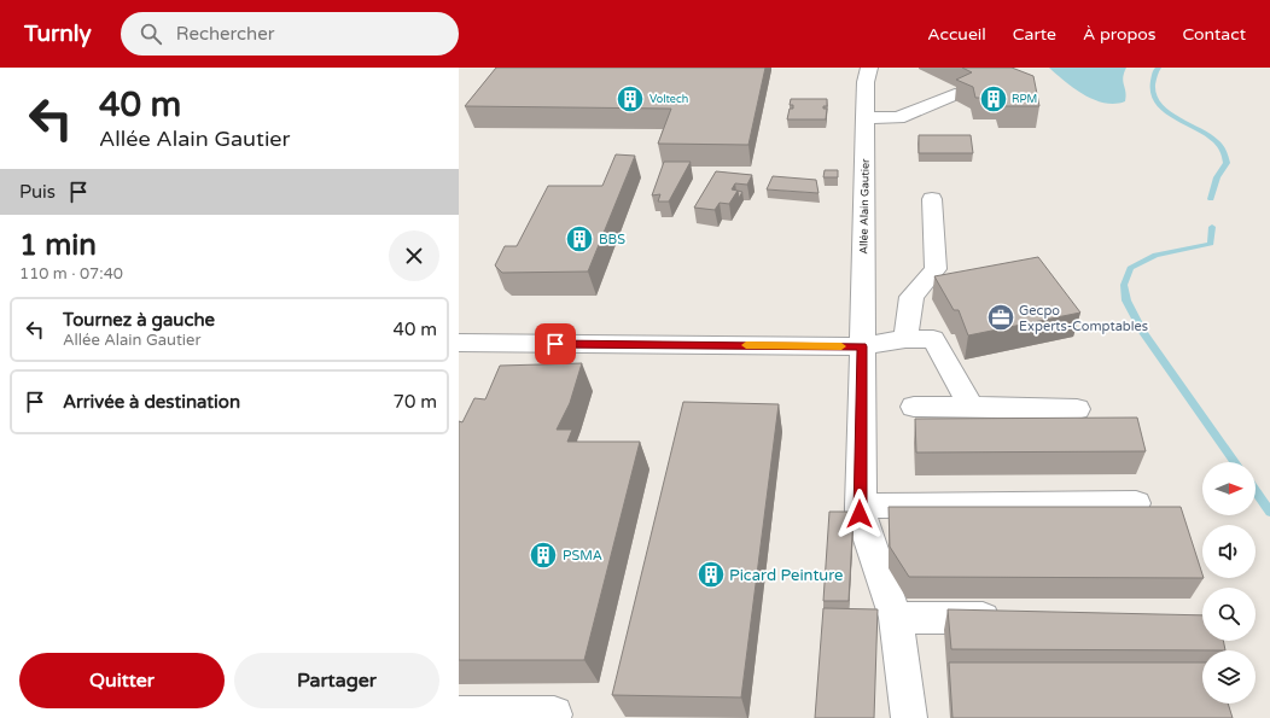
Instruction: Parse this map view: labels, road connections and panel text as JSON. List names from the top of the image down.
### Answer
{
  "streets": {
    "street": ["Allée Alain Gautier"]
  },
  "places": {
    "building": [
      "Voltech",
      "RPM",
      "BBS",
      "PSMA",
      "Picard Peinture"
    ],
    "office": ["Gecpo Experts-Comptables"]
  },
  "north": "right",
  "page": {
    "header": "Turnly",
    "search": "Rechercher",
    "nav": [
      "Accueil",
      "Carte",
      "À propos",
      "Contact"
    ],
    "turn": ["40 m", "Allée Alain Gautier"],
    "then": "Puis",
    "heading": ["1 min", "110 m · 07:40"],
    "list": [
      {
        "name": "Tournez à gauche",
        "note": "Allée Alain Gautier",
        "value": "40 m"
      },
      {
        "name": "Arrivée à destination",
        "value": "70 m"
      }
    ],
    "buttons": ["Quitter", "Partager"]
  }
}
